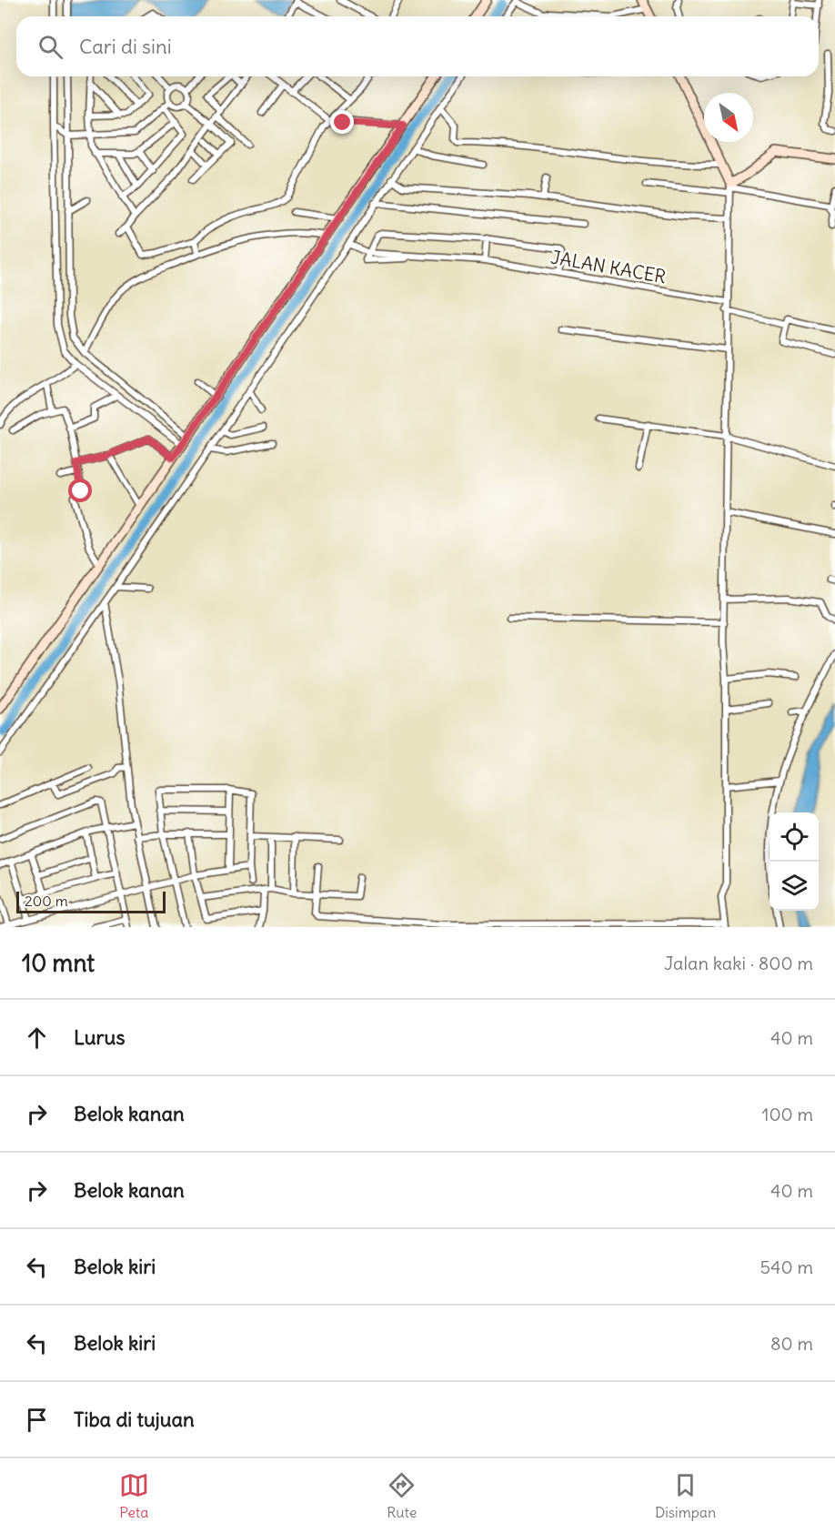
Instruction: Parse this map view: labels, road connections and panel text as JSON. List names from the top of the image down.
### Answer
{
  "streets": {
    "street": ["JALAN KACER"]
  },
  "scale_bar": "200 m",
  "north": "bottom right",
  "page": {
    "search": "Cari di sini",
    "scale": "200 m",
    "heading": ["10 mnt", "Jalan kaki · 800 m"],
    "list": [
      ["Lurus", "40 m"],
      ["Belok kanan", "100 m"],
      ["Belok kanan", "40 m"],
      ["Belok kiri", "540 m"],
      ["Belok kiri", "80 m"],
      "Tiba di tujuan"
    ],
    "nav": ["Peta", "Rute", "Disimpan"]
  }
}
